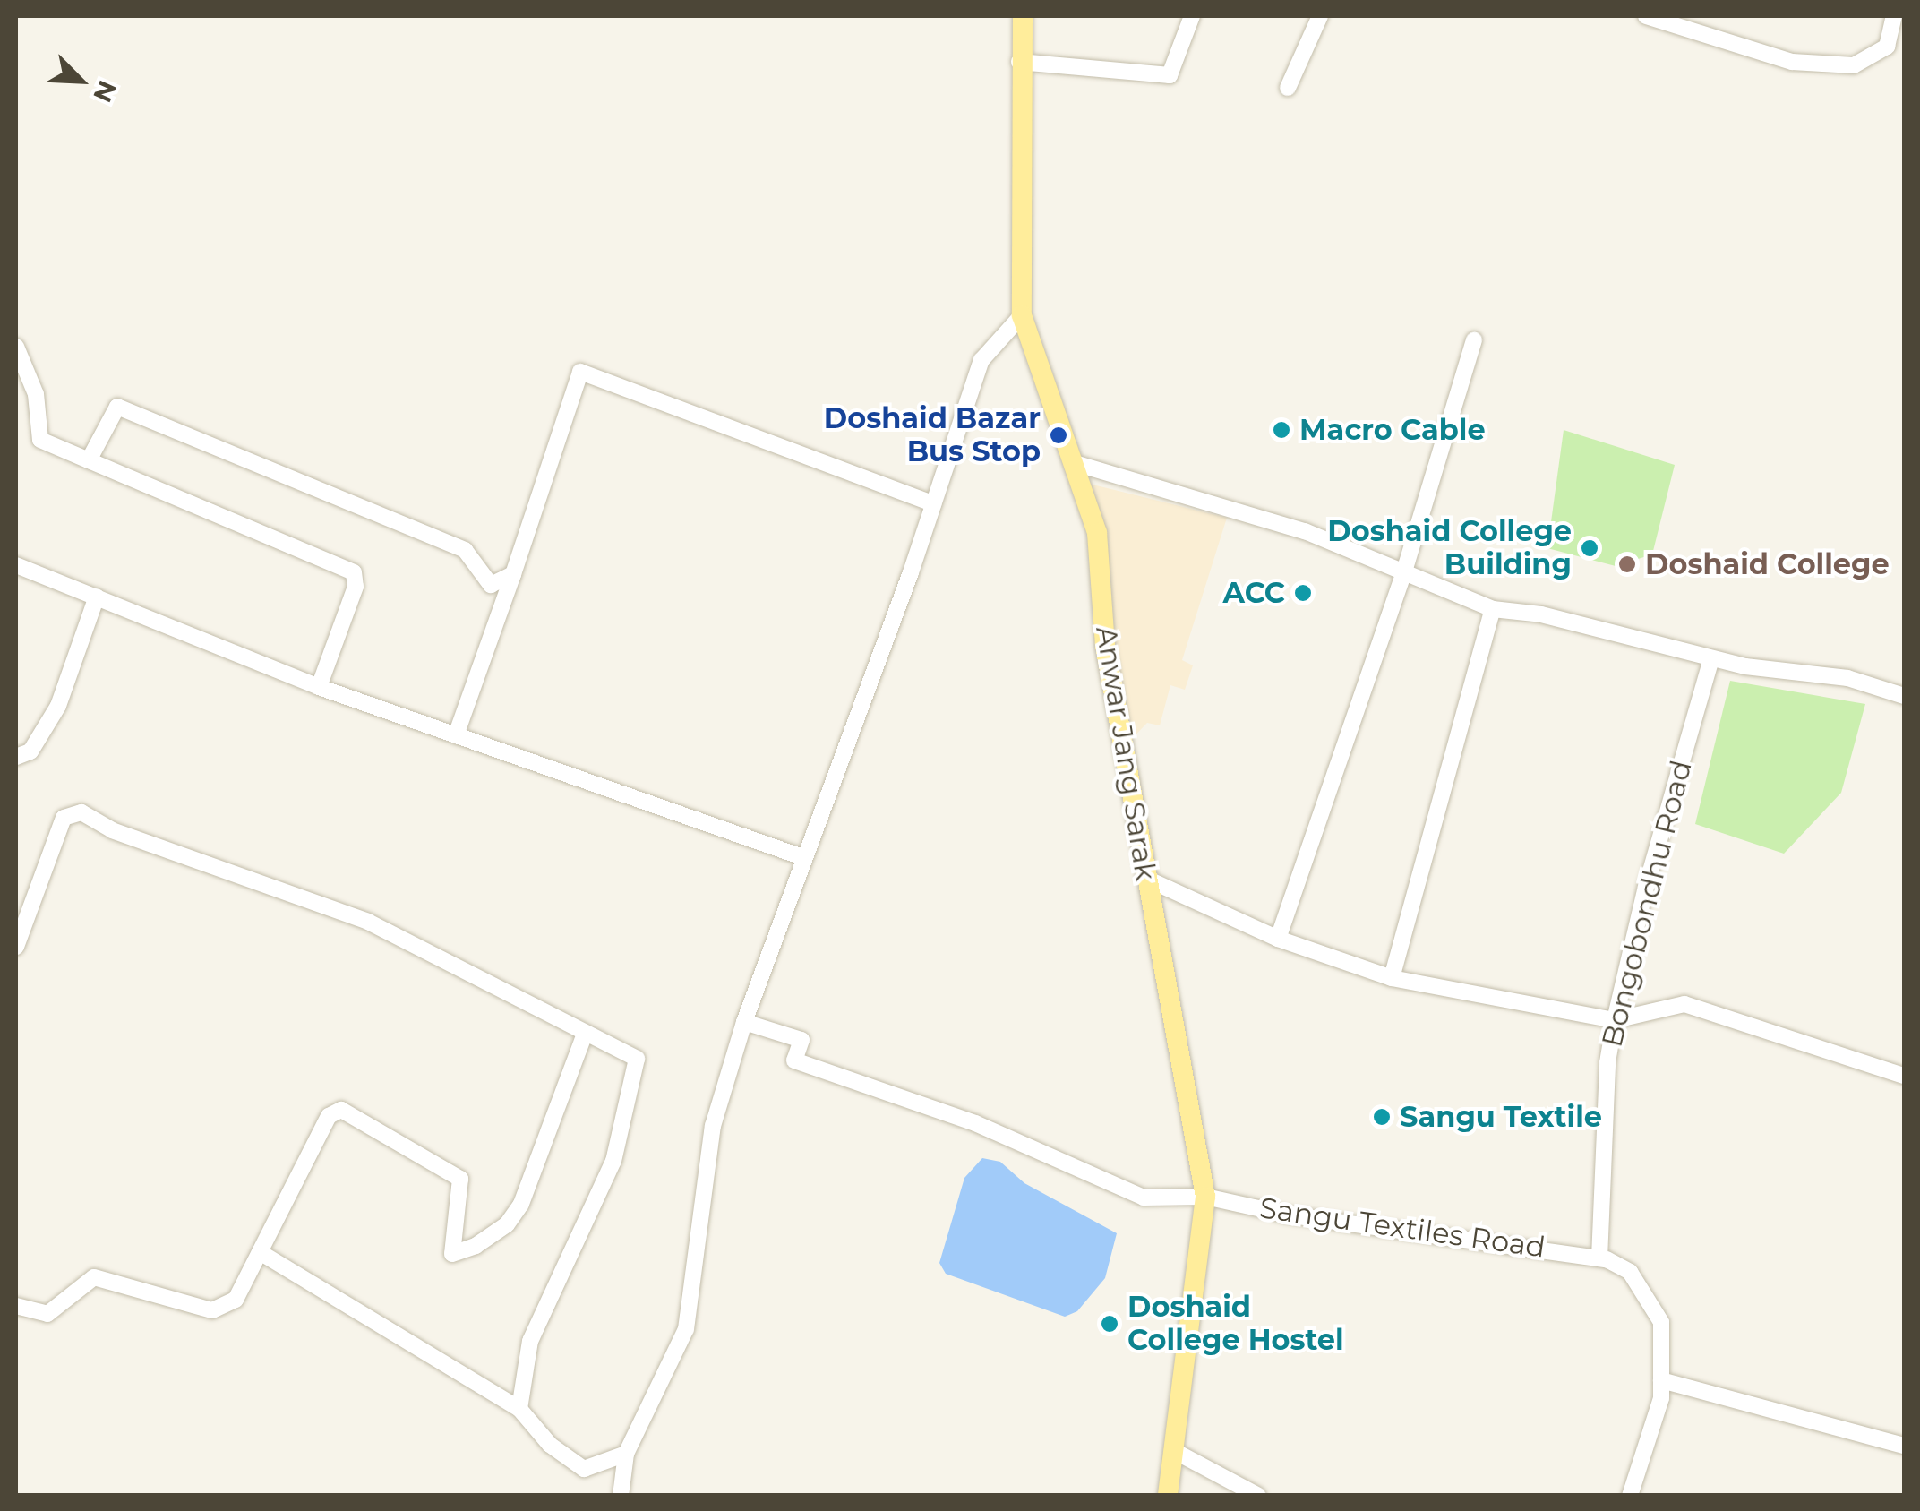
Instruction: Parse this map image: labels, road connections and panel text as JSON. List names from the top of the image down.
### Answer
{
  "streets": {
    "main road": ["Anwar Jang Sarak"],
    "street": ["Bongobondhu Road", "Sangu Textiles Road"]
  },
  "crossings": [
    ["Anwar Jang Sarak", "Sangu Textiles Road"],
    ["Bongobondhu Road", "Sangu Textiles Road"]
  ],
  "places": [
    "Macro Cable",
    "Doshaid Bazar Bus Stop",
    "Doshaid College Building",
    "Doshaid College",
    "ACC",
    "Sangu Textile",
    "Doshaid College Hostel"
  ],
  "north": "bottom right"
}
